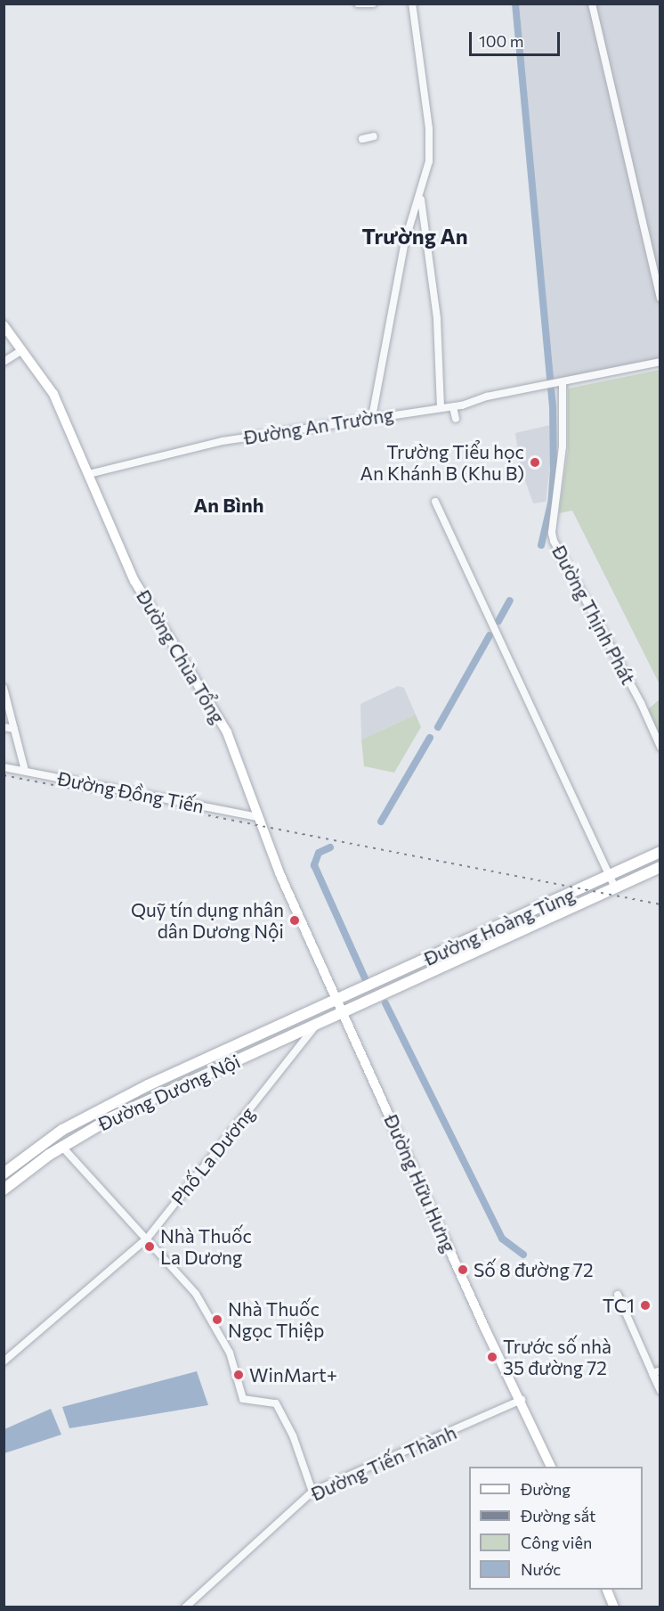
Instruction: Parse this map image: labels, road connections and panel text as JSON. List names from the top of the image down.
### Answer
{
  "streets": {
    "main road": [
      "Đường Chùa Tổng",
      "Đường Hoàng Tùng",
      "Đường Dương Nội",
      "Đường Hữu Hưng"
    ],
    "street": [
      "Đường An Trường",
      "Đường Thịnh Phát",
      "Đường Đồng Tiến",
      "Phố La Dương",
      "Đường Tiến Thành"
    ]
  },
  "crossings": [
    ["Đường An Trường", "Đường Thịnh Phát"],
    ["Đường An Trường", "Đường Chùa Tổng"],
    ["Đường Chùa Tổng", "Đường Đồng Tiến"],
    ["Đường Chùa Tổng", "Đường Hoàng Tùng"],
    ["Đường Chùa Tổng", "Đường Dương Nội"],
    ["Đường Chùa Tổng", "Đường Hữu Hưng"],
    ["Đường Hoàng Tùng", "Đường Dương Nội"],
    ["Đường Hoàng Tùng", "Đường Hữu Hưng"],
    ["Đường Dương Nội", "Phố La Dương"],
    ["Đường Dương Nội", "Đường Hữu Hưng"],
    ["Đường Hữu Hưng", "Đường Tiến Thành"]
  ],
  "districts": ["Trường An", "An Bình"],
  "places": [
    "Trường Tiểu học An Khánh B (Khu B)",
    "Quỹ tín dụng nhân dân Dương Nội",
    "Nhà Thuốc La Dương",
    "Số 8 đường 72",
    "TC1",
    "Nhà Thuốc Ngọc Thiệp",
    "Trước số nhà 35 đường 72",
    "WinMart+"
  ],
  "legend": [
    "Đường",
    "Đường sắt",
    "Công viên",
    "Nước"
  ],
  "scale_bar": "100 m"
}
